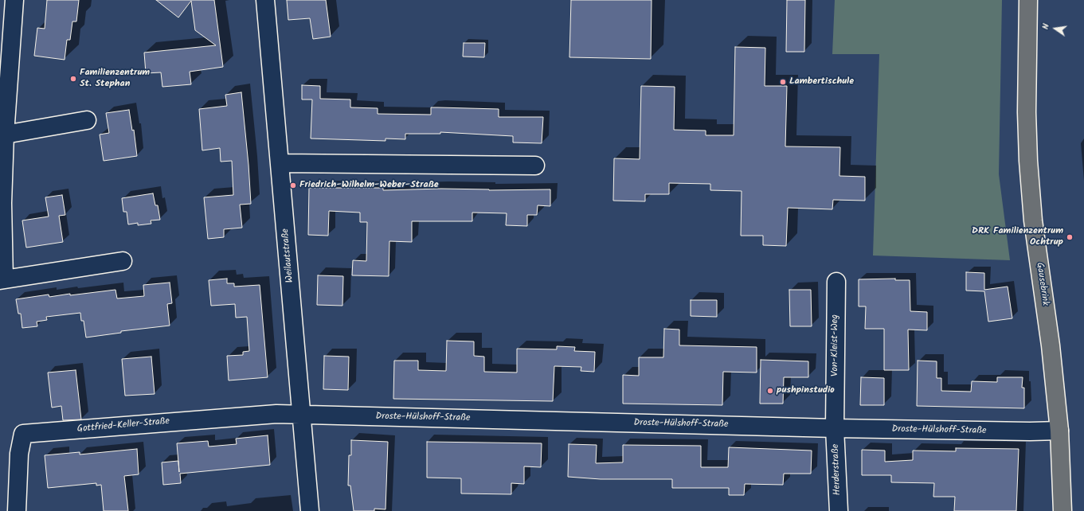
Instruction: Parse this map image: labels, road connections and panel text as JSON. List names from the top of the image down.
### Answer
{
  "streets": {
    "main road": ["Gausebrink"],
    "street": [
      "Weilautstraße",
      "Von-Kleist-Weg",
      "Droste-Hülshoff-Straße",
      "Gottfried-Keller-Straße",
      "Herderstraße"
    ]
  },
  "crossings": [
    ["Weilautstraße", "Droste-Hülshoff-Straße"],
    ["Weilautstraße", "Gottfried-Keller-Straße"],
    ["Gausebrink", "Droste-Hülshoff-Straße"],
    ["Von-Kleist-Weg", "Droste-Hülshoff-Straße"],
    ["Von-Kleist-Weg", "Herderstraße"],
    ["Droste-Hülshoff-Straße", "Gottfried-Keller-Straße"],
    ["Droste-Hülshoff-Straße", "Herderstraße"]
  ],
  "places": [
    "Familienzentrum St. Stephan",
    "Lambertischule",
    "Friedrich-Wilhelm-Weber-Straße",
    "DRK Familienzentrum Ochtrup",
    "pushpinstudio"
  ],
  "north": "left"
}
